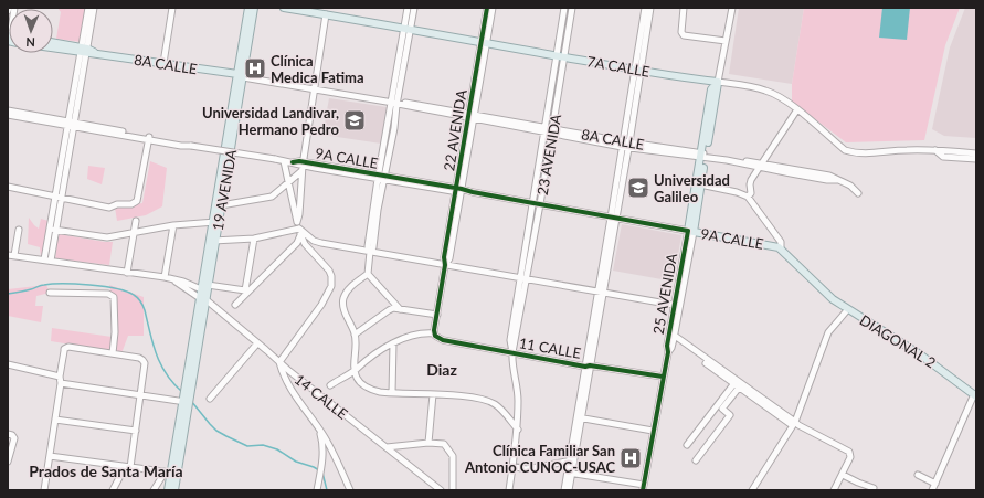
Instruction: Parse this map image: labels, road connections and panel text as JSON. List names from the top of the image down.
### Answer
{
  "streets": {
    "main road": [
      "8A CALLE",
      "7A CALLE",
      "9A CALLE",
      "19 AVENIDA",
      "25 AVENIDA",
      "DIAGONAL 2"
    ],
    "street": [
      "22 AVENIDA",
      "23 AVENIDA",
      "11 CALLE",
      "14 CALLE"
    ]
  },
  "crossings": [
    ["8A CALLE", "22 AVENIDA"],
    ["8A CALLE", "23 AVENIDA"],
    ["8A CALLE", "19 AVENIDA"],
    ["8A CALLE", "25 AVENIDA"],
    ["7A CALLE", "22 AVENIDA"],
    ["7A CALLE", "23 AVENIDA"],
    ["7A CALLE", "25 AVENIDA"],
    ["22 AVENIDA", "9A CALLE"],
    ["22 AVENIDA", "11 CALLE"],
    ["23 AVENIDA", "9A CALLE"],
    ["23 AVENIDA", "11 CALLE"],
    ["9A CALLE", "25 AVENIDA"],
    ["9A CALLE", "DIAGONAL 2"],
    ["19 AVENIDA", "14 CALLE"],
    ["25 AVENIDA", "11 CALLE"]
  ],
  "districts": ["Diaz", "Prados de Santa María"],
  "places": {
    "hospital": ["Clínica Medica Fatima", "Clínica Familiar San Antonio CUNOC-USAC"],
    "school or university": ["Universidad Landivar, Hermano Pedro", "Universidad Galileo"]
  },
  "north": "bottom"
}
